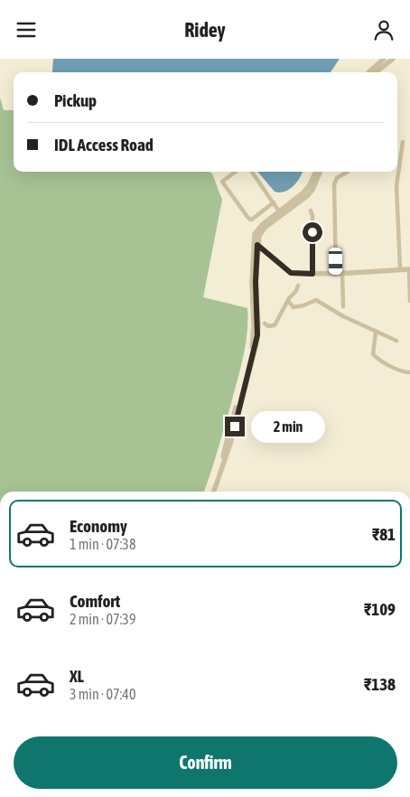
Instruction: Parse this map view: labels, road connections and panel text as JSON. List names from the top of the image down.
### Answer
{
  "page": {
    "header": "Ridey",
    "banner": ["Pickup", "IDL Access Road"],
    "bubble": "2 min",
    "list": [
      {
        "name": "Economy",
        "note": "1 min · 07:38",
        "value": "₹81"
      },
      {
        "name": "Comfort",
        "note": "2 min · 07:39",
        "value": "₹109"
      },
      {
        "name": "XL",
        "note": "3 min · 07:40",
        "value": "₹138"
      }
    ],
    "buttons": "Confirm"
  }
}
